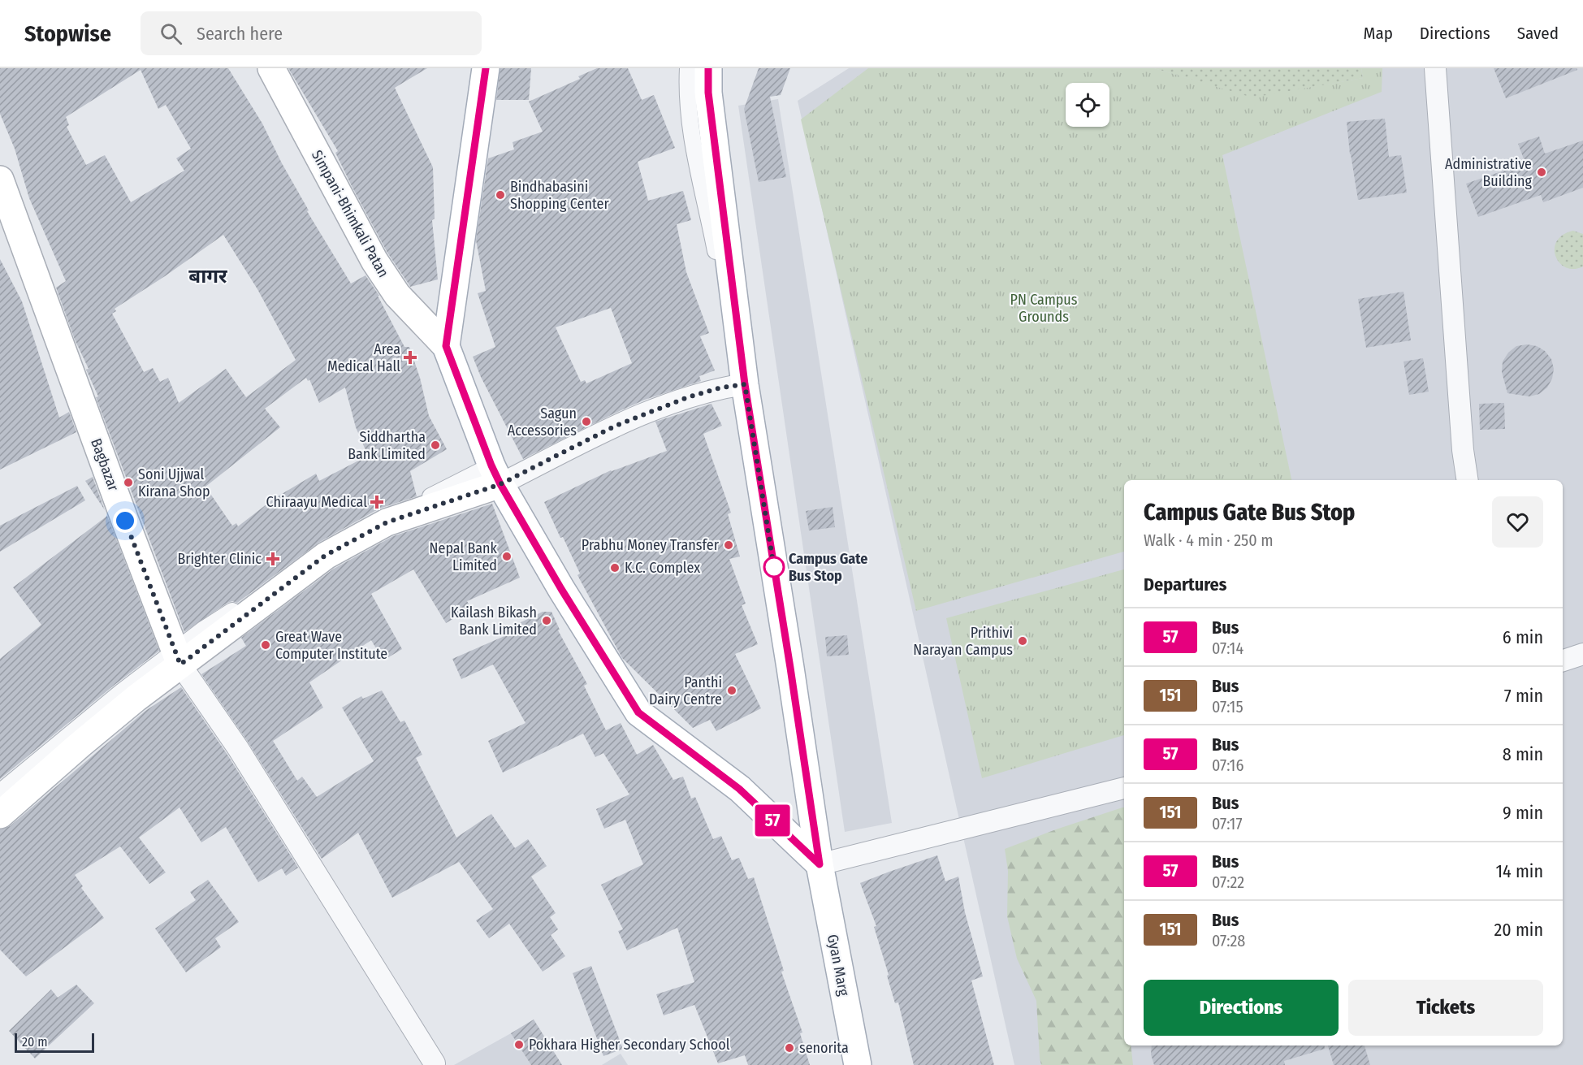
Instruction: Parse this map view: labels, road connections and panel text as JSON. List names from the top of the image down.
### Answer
{
  "streets": {
    "main road": ["Simpani-Bhimkali Patan", "Bagbazar", "Gyan Marg"]
  },
  "districts": ["बागर"],
  "parks": ["PN Campus Grounds"],
  "places": {
    "other": [
      "Administrative Building",
      "Bindhabasini Shopping Center",
      "Sagun Accessories",
      "Siddhartha Bank Limited",
      "Soni Ujjwal Kirana Shop",
      "Prabhu Money Transfer",
      "Nepal Bank Limited",
      "Campus Gate Bus Stop",
      "K.C. Complex",
      "Kailash Bikash Bank Limited",
      "Prithivi Narayan Campus",
      "Great Wave Computer Institute",
      "Panthi Dairy Centre",
      "Pokhara Higher Secondary School",
      "senorita"
    ],
    "health": ["Area Medical Hall", "Chiraayu Medical", "Brighter Clinic"]
  },
  "lines": ["bus line 57"],
  "scale_bar": "20 m",
  "page": {
    "header": "Stopwise",
    "search": "Search here",
    "nav": ["Map", "Directions", "Saved"],
    "on_map": "57",
    "heading": [
      ["Campus Gate Bus Stop", "Walk · 4 min · 250 m"],
      "Departures"
    ],
    "list": [
      {
        "mark": "57",
        "name": "Bus",
        "note": "07:14",
        "value": "6 min"
      },
      {
        "mark": "151",
        "name": "Bus",
        "note": "07:15",
        "value": "7 min"
      },
      {
        "mark": "57",
        "name": "Bus",
        "note": "07:16",
        "value": "8 min"
      },
      {
        "mark": "151",
        "name": "Bus",
        "note": "07:17",
        "value": "9 min"
      },
      {
        "mark": "57",
        "name": "Bus",
        "note": "07:22",
        "value": "14 min"
      },
      {
        "mark": "151",
        "name": "Bus",
        "note": "07:28",
        "value": "20 min"
      }
    ],
    "buttons": ["Directions", "Tickets"],
    "scale": "20 m"
  }
}
